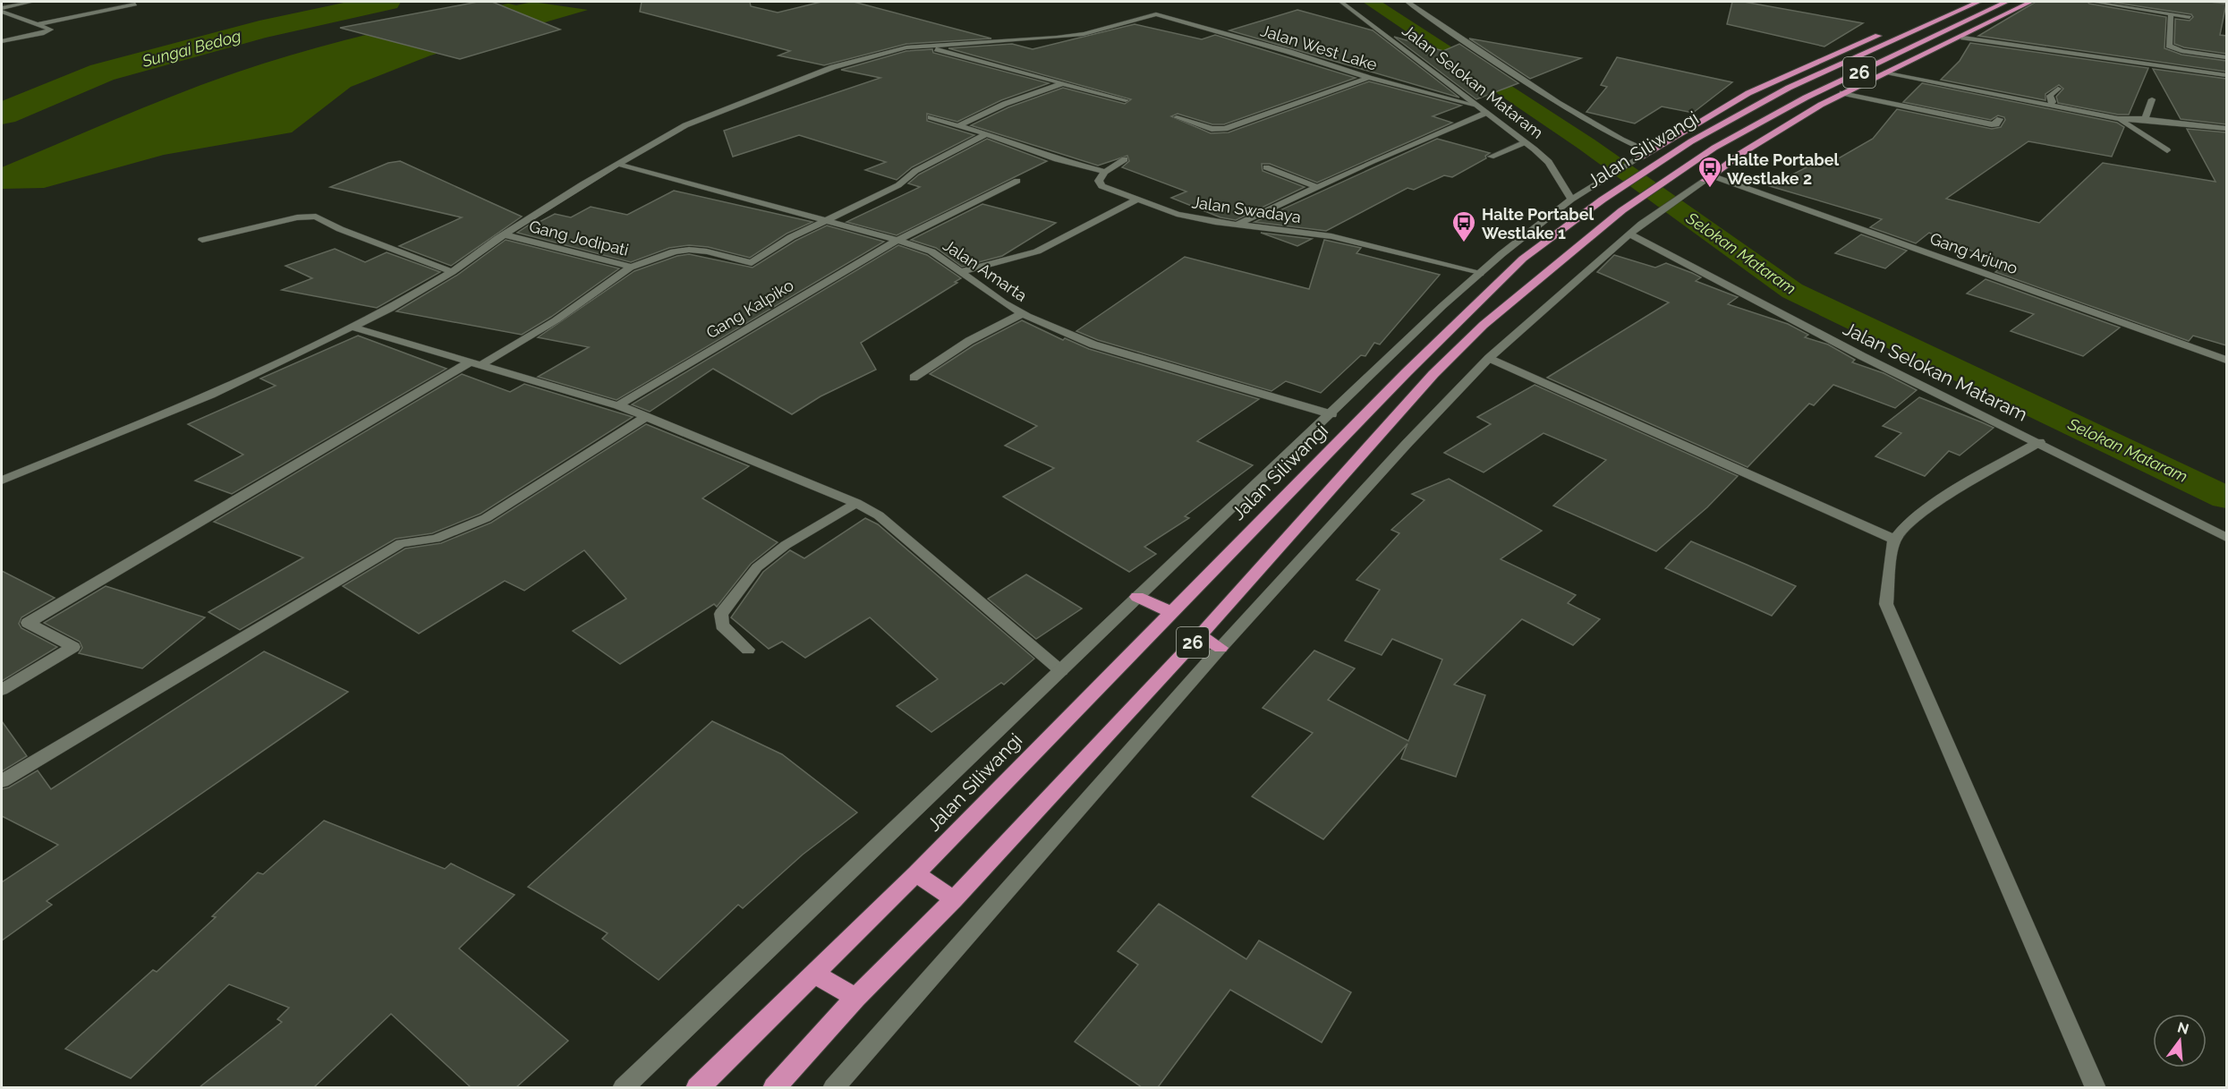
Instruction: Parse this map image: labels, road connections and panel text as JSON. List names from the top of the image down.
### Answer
{
  "streets": {
    "highway": ["26", "Jalan Siliwangi"],
    "street": [
      "Jalan West Lake",
      "Jalan Selokan Mataram",
      "Jalan Swadaya",
      "Gang Jodipati",
      "Gang Arjuno",
      "Jalan Amarta",
      "Gang Kalpiko"
    ]
  },
  "crossings": [
    ["Jalan West Lake", "Jalan Selokan Mataram"],
    ["Gang Jodipati", "Jalan Amarta"],
    ["Jalan Amarta", "Gang Kalpiko"]
  ],
  "water": ["Sungai Bedog", "Selokan Mataram"],
  "places": {
    "bus stop": ["Halte Portabel Westlake 2", "Halte Portabel Westlake 1"]
  },
  "north": "top"
}
